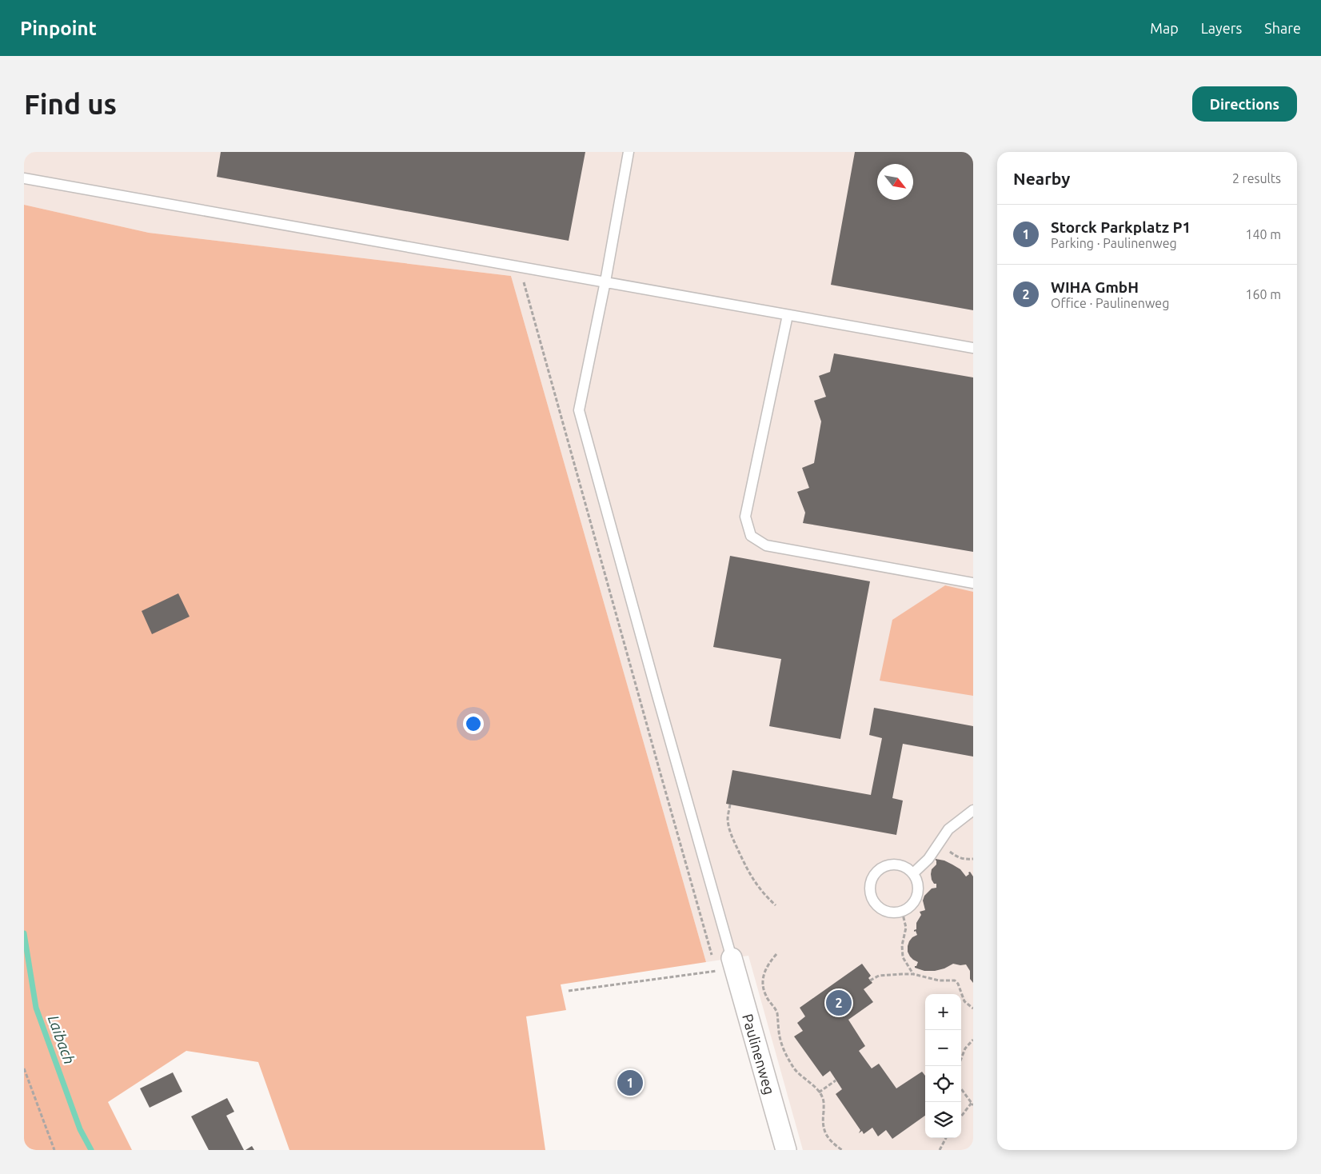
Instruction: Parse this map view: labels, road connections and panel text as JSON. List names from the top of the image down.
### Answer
{
  "streets": {
    "street": ["Paulinenweg"]
  },
  "water": ["Laibach"],
  "north": "bottom right",
  "page": {
    "header": "Pinpoint",
    "nav": ["Map", "Layers", "Share"],
    "buttons": "Directions",
    "title": "Find us",
    "heading": ["Nearby", "2 results"],
    "list": [
      {
        "mark": "1",
        "name": "Storck Parkplatz P1",
        "note": "Parking · Paulinenweg",
        "value": "140 m"
      },
      {
        "mark": "2",
        "name": "WIHA GmbH",
        "note": "Office · Paulinenweg",
        "value": "160 m"
      }
    ],
    "pins": ["2", "1"],
    "map_buttons": ["+", "−"]
  }
}
